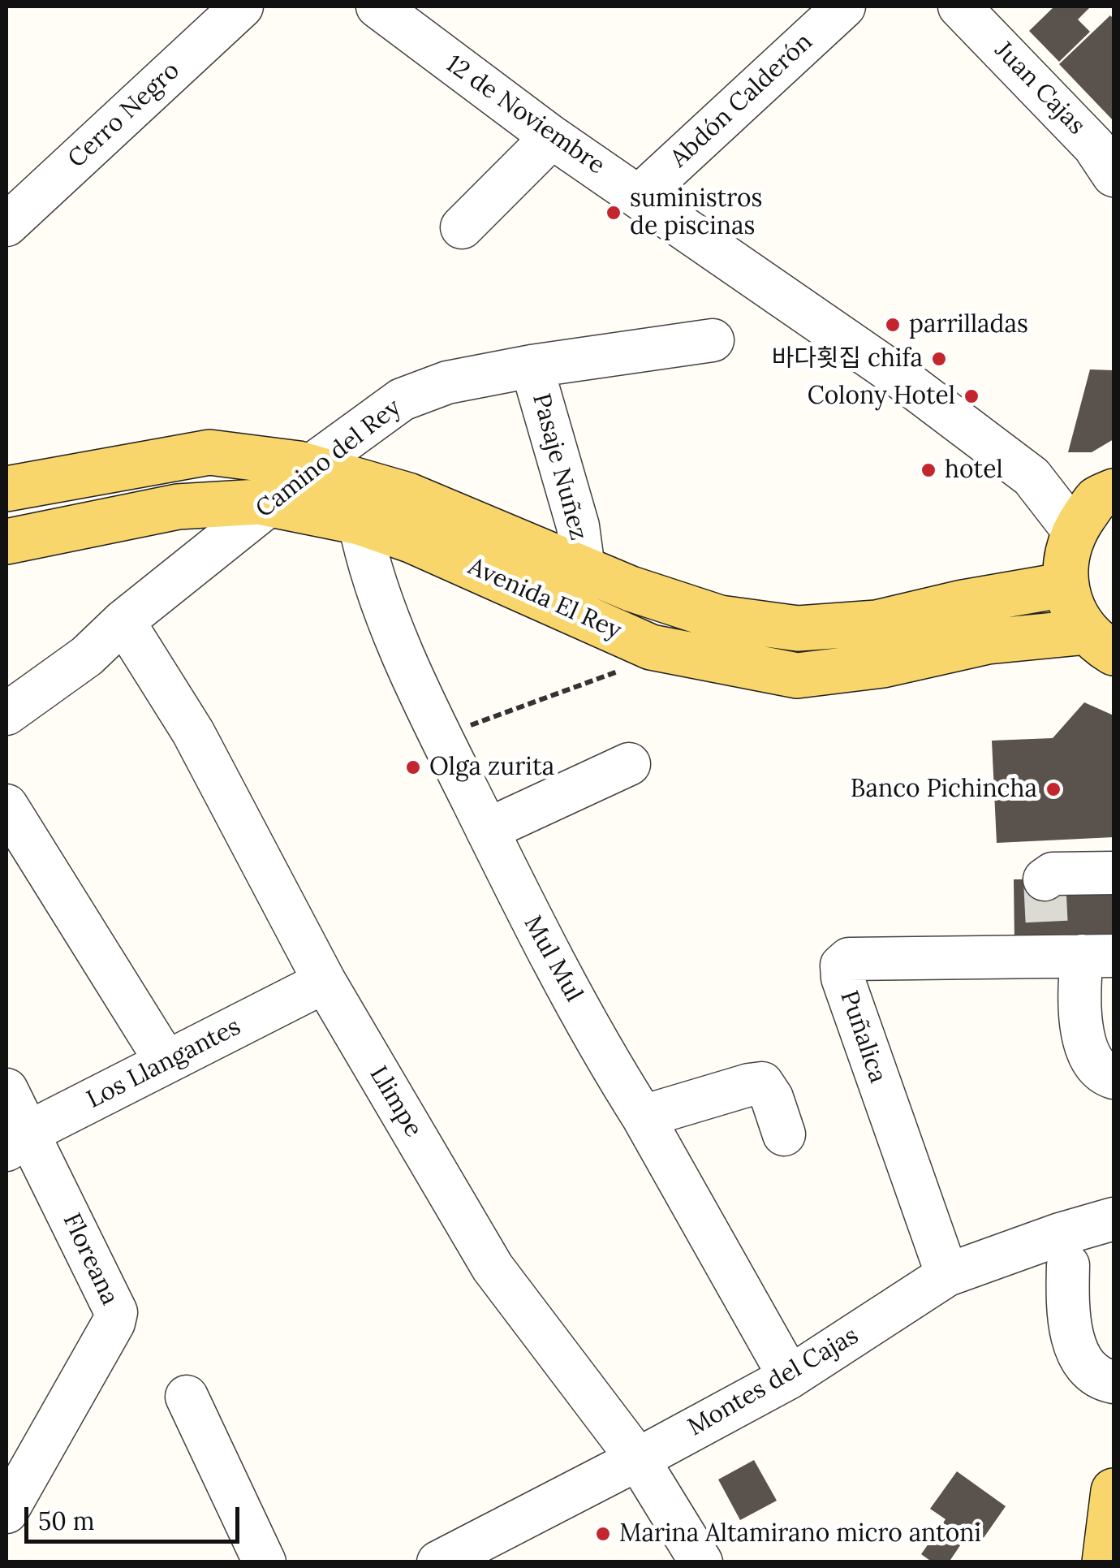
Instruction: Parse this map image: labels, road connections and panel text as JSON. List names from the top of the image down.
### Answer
{
  "streets": {
    "main road": ["Avenida El Rey"],
    "street": [
      "Juan Cajas",
      "Abdón Calderón",
      "Cerro Negro",
      "12 de Noviembre",
      "Camino del Rey",
      "Pasaje Nuñez",
      "Mul Mul",
      "Puñalica",
      "Los Llangantes",
      "Llimpe",
      "Floreana",
      "Montes del Cajas"
    ]
  },
  "crossings": [
    ["Abdón Calderón", "12 de Noviembre"],
    ["Camino del Rey", "Pasaje Nuñez"],
    ["Camino del Rey", "Avenida El Rey"],
    ["Camino del Rey", "Llimpe"],
    ["Pasaje Nuñez", "Avenida El Rey"],
    ["Avenida El Rey", "Mul Mul"],
    ["Mul Mul", "Montes del Cajas"],
    ["Puñalica", "Montes del Cajas"],
    ["Los Llangantes", "Llimpe"],
    ["Los Llangantes", "Floreana"],
    ["Llimpe", "Montes del Cajas"]
  ],
  "places": [
    "suministros de piscinas",
    "parrilladas",
    "바다횟집 chifa",
    "Colony Hotel",
    "hotel",
    "Olga zurita",
    "Banco Pichincha",
    "Marina Altamirano micro antoni"
  ],
  "scale_bar": "50 m"
}
